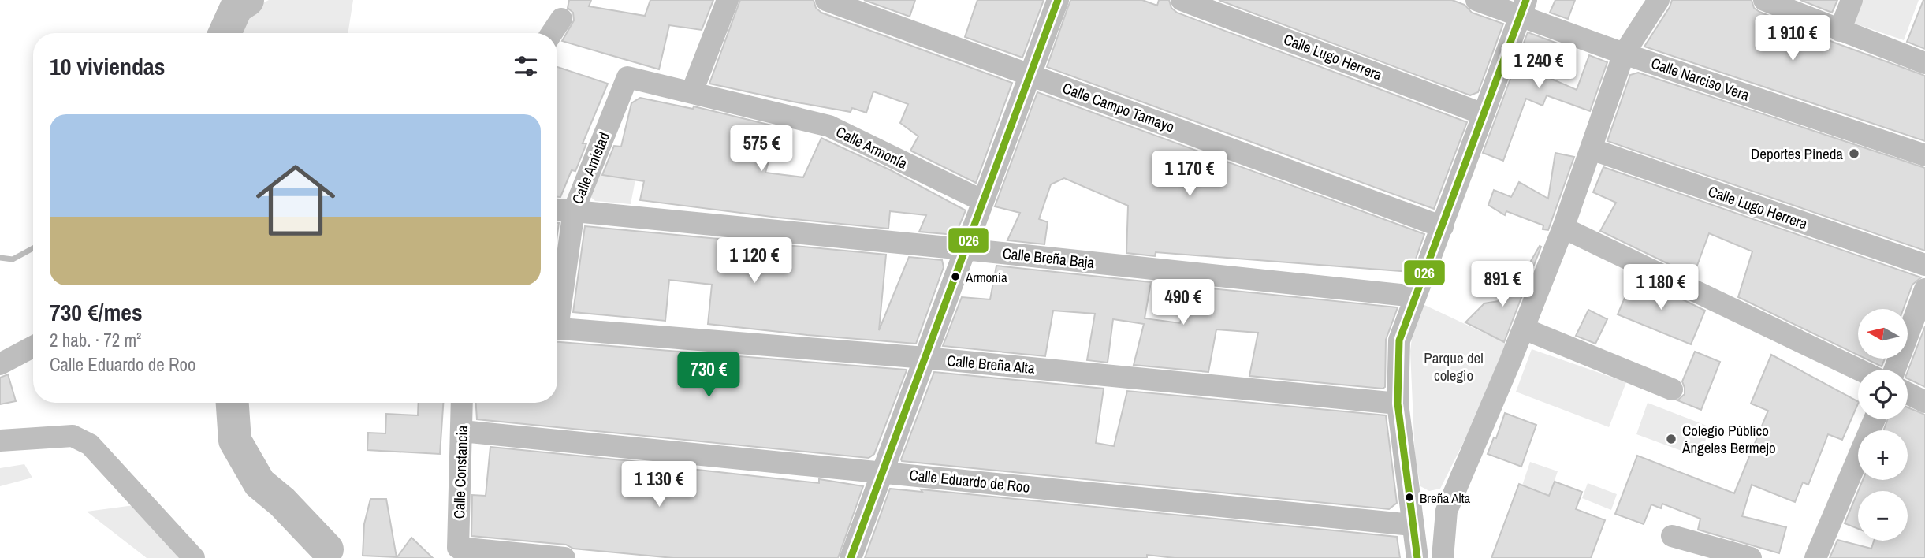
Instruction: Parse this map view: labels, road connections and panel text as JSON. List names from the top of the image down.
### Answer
{
  "streets": {
    "street": [
      "Calle Lugo Herrera",
      "Calle Narciso Vera",
      "Calle Campo Tamayo",
      "Calle Armonía",
      "Calle Amistad",
      "Calle Breña Baja",
      "Calle Breña Alta",
      "Calle Constancia",
      "Calle Eduardo de Roo"
    ]
  },
  "crossings": [
    ["Calle Armonía", "Calle Amistad"],
    ["Calle Amistad", "Calle Breña Baja"],
    ["Calle Constancia", "Calle Eduardo de Roo"]
  ],
  "parks": ["Parque del colegio"],
  "places": [
    "Deportes Pineda",
    "Armonía",
    "Colegio Público Ángeles Bermejo",
    "Breña Alta"
  ],
  "lines": ["transit line 026"],
  "north": "left",
  "page": {
    "price": [
      "1 910 €",
      "1 240 €",
      "575 €",
      "1 170 €",
      "1 120 €",
      "891 €",
      "1 180 €",
      "490 €",
      "730 €",
      "1 130 €"
    ],
    "heading": "10 viviendas",
    "list": [
      {
        "name": "730 €/mes",
        "note": "2 hab. · 72 m² · Calle Eduardo de Roo"
      }
    ],
    "map_buttons": ["+", "−"]
  }
}
